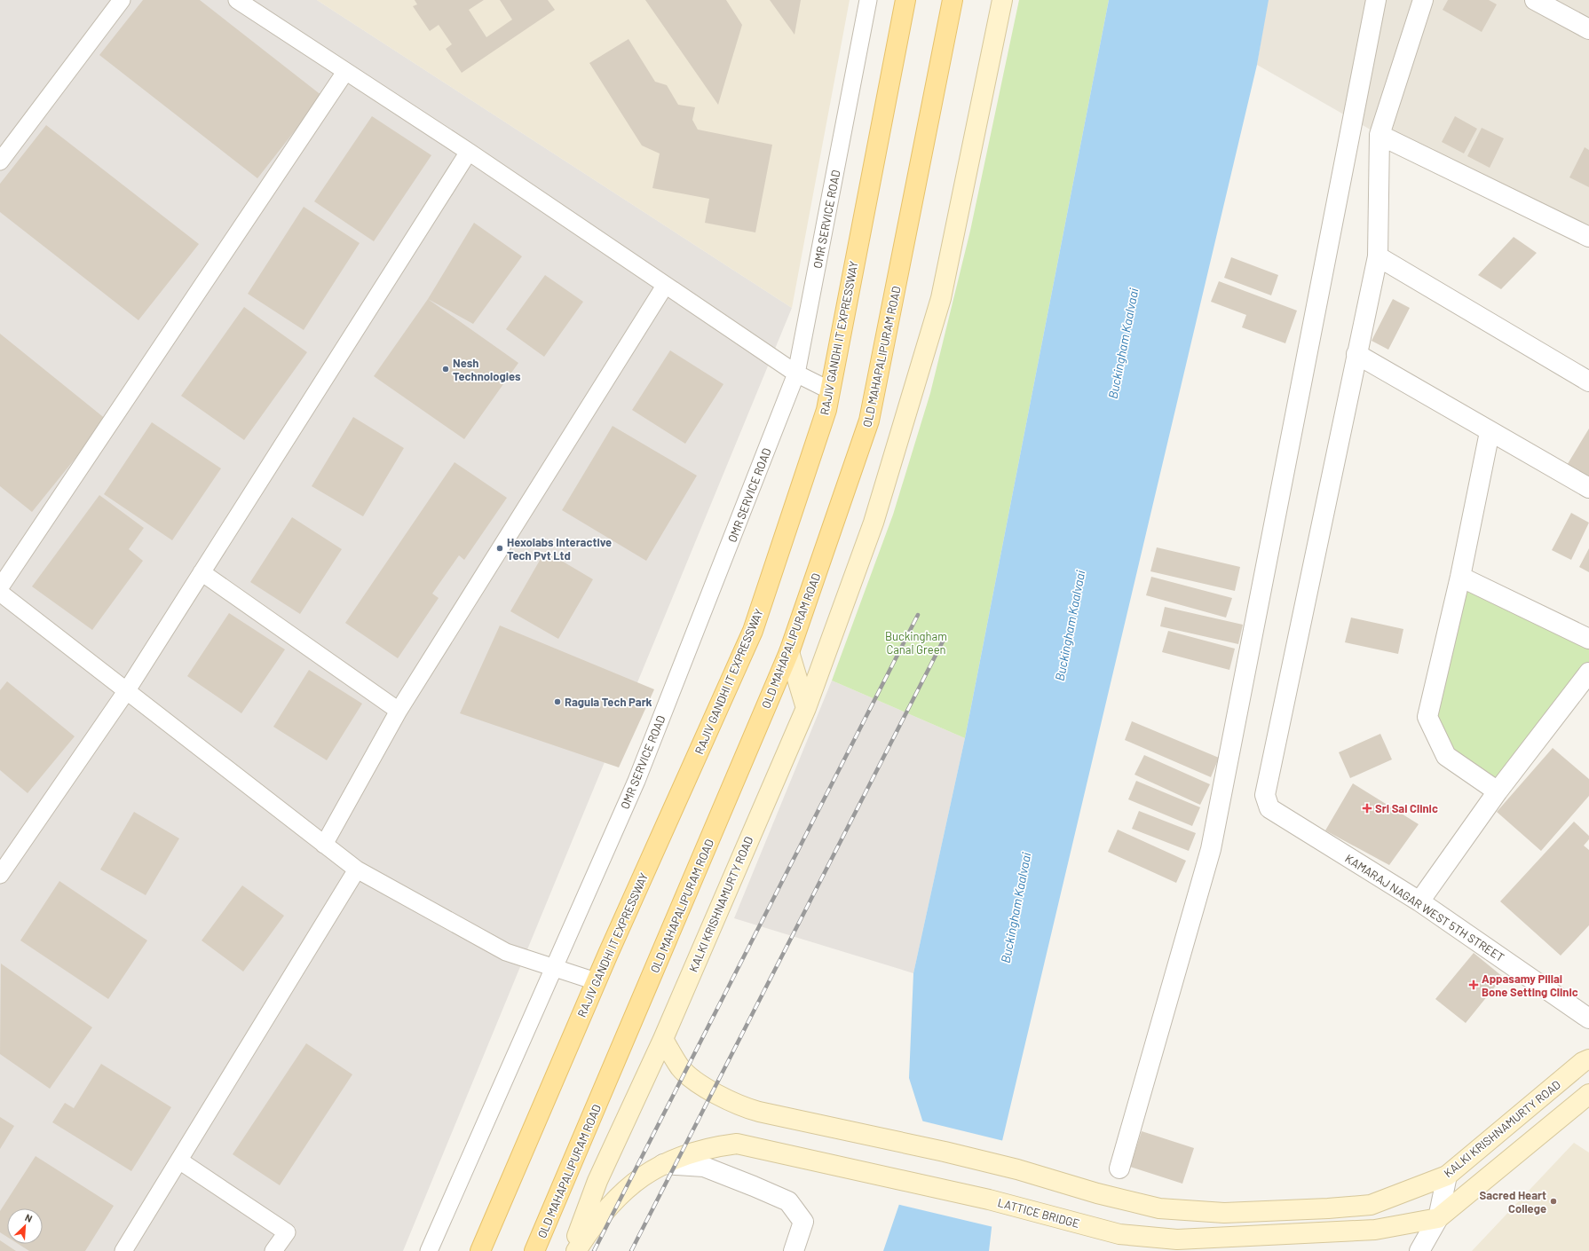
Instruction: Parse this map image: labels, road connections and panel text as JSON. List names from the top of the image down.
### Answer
{
  "streets": {
    "main road": [
      "RAJIV GANDHI IT EXPRESSWAY",
      "OLD MAHAPALIPURAM ROAD",
      "KALKI KRISHNAMURTY ROAD",
      "LATTICE BRIDGE"
    ],
    "street": ["KAMARAJ NAGAR WEST 5TH STREET"],
    "lane": ["OMR SERVICE ROAD"]
  },
  "water": ["Buckingham Kaalvaai"],
  "parks": ["Buckingham Canal Green"],
  "places": {
    "other": [
      "Nesh Technologies",
      "Hexolabs Interactive Tech Pvt Ltd",
      "Ragula Tech Park",
      "Sacred Heart College"
    ],
    "health": ["Sri Sai Clinic", "Appasamy Pillai Bone Setting Clinic"]
  },
  "north": "top right"
}
